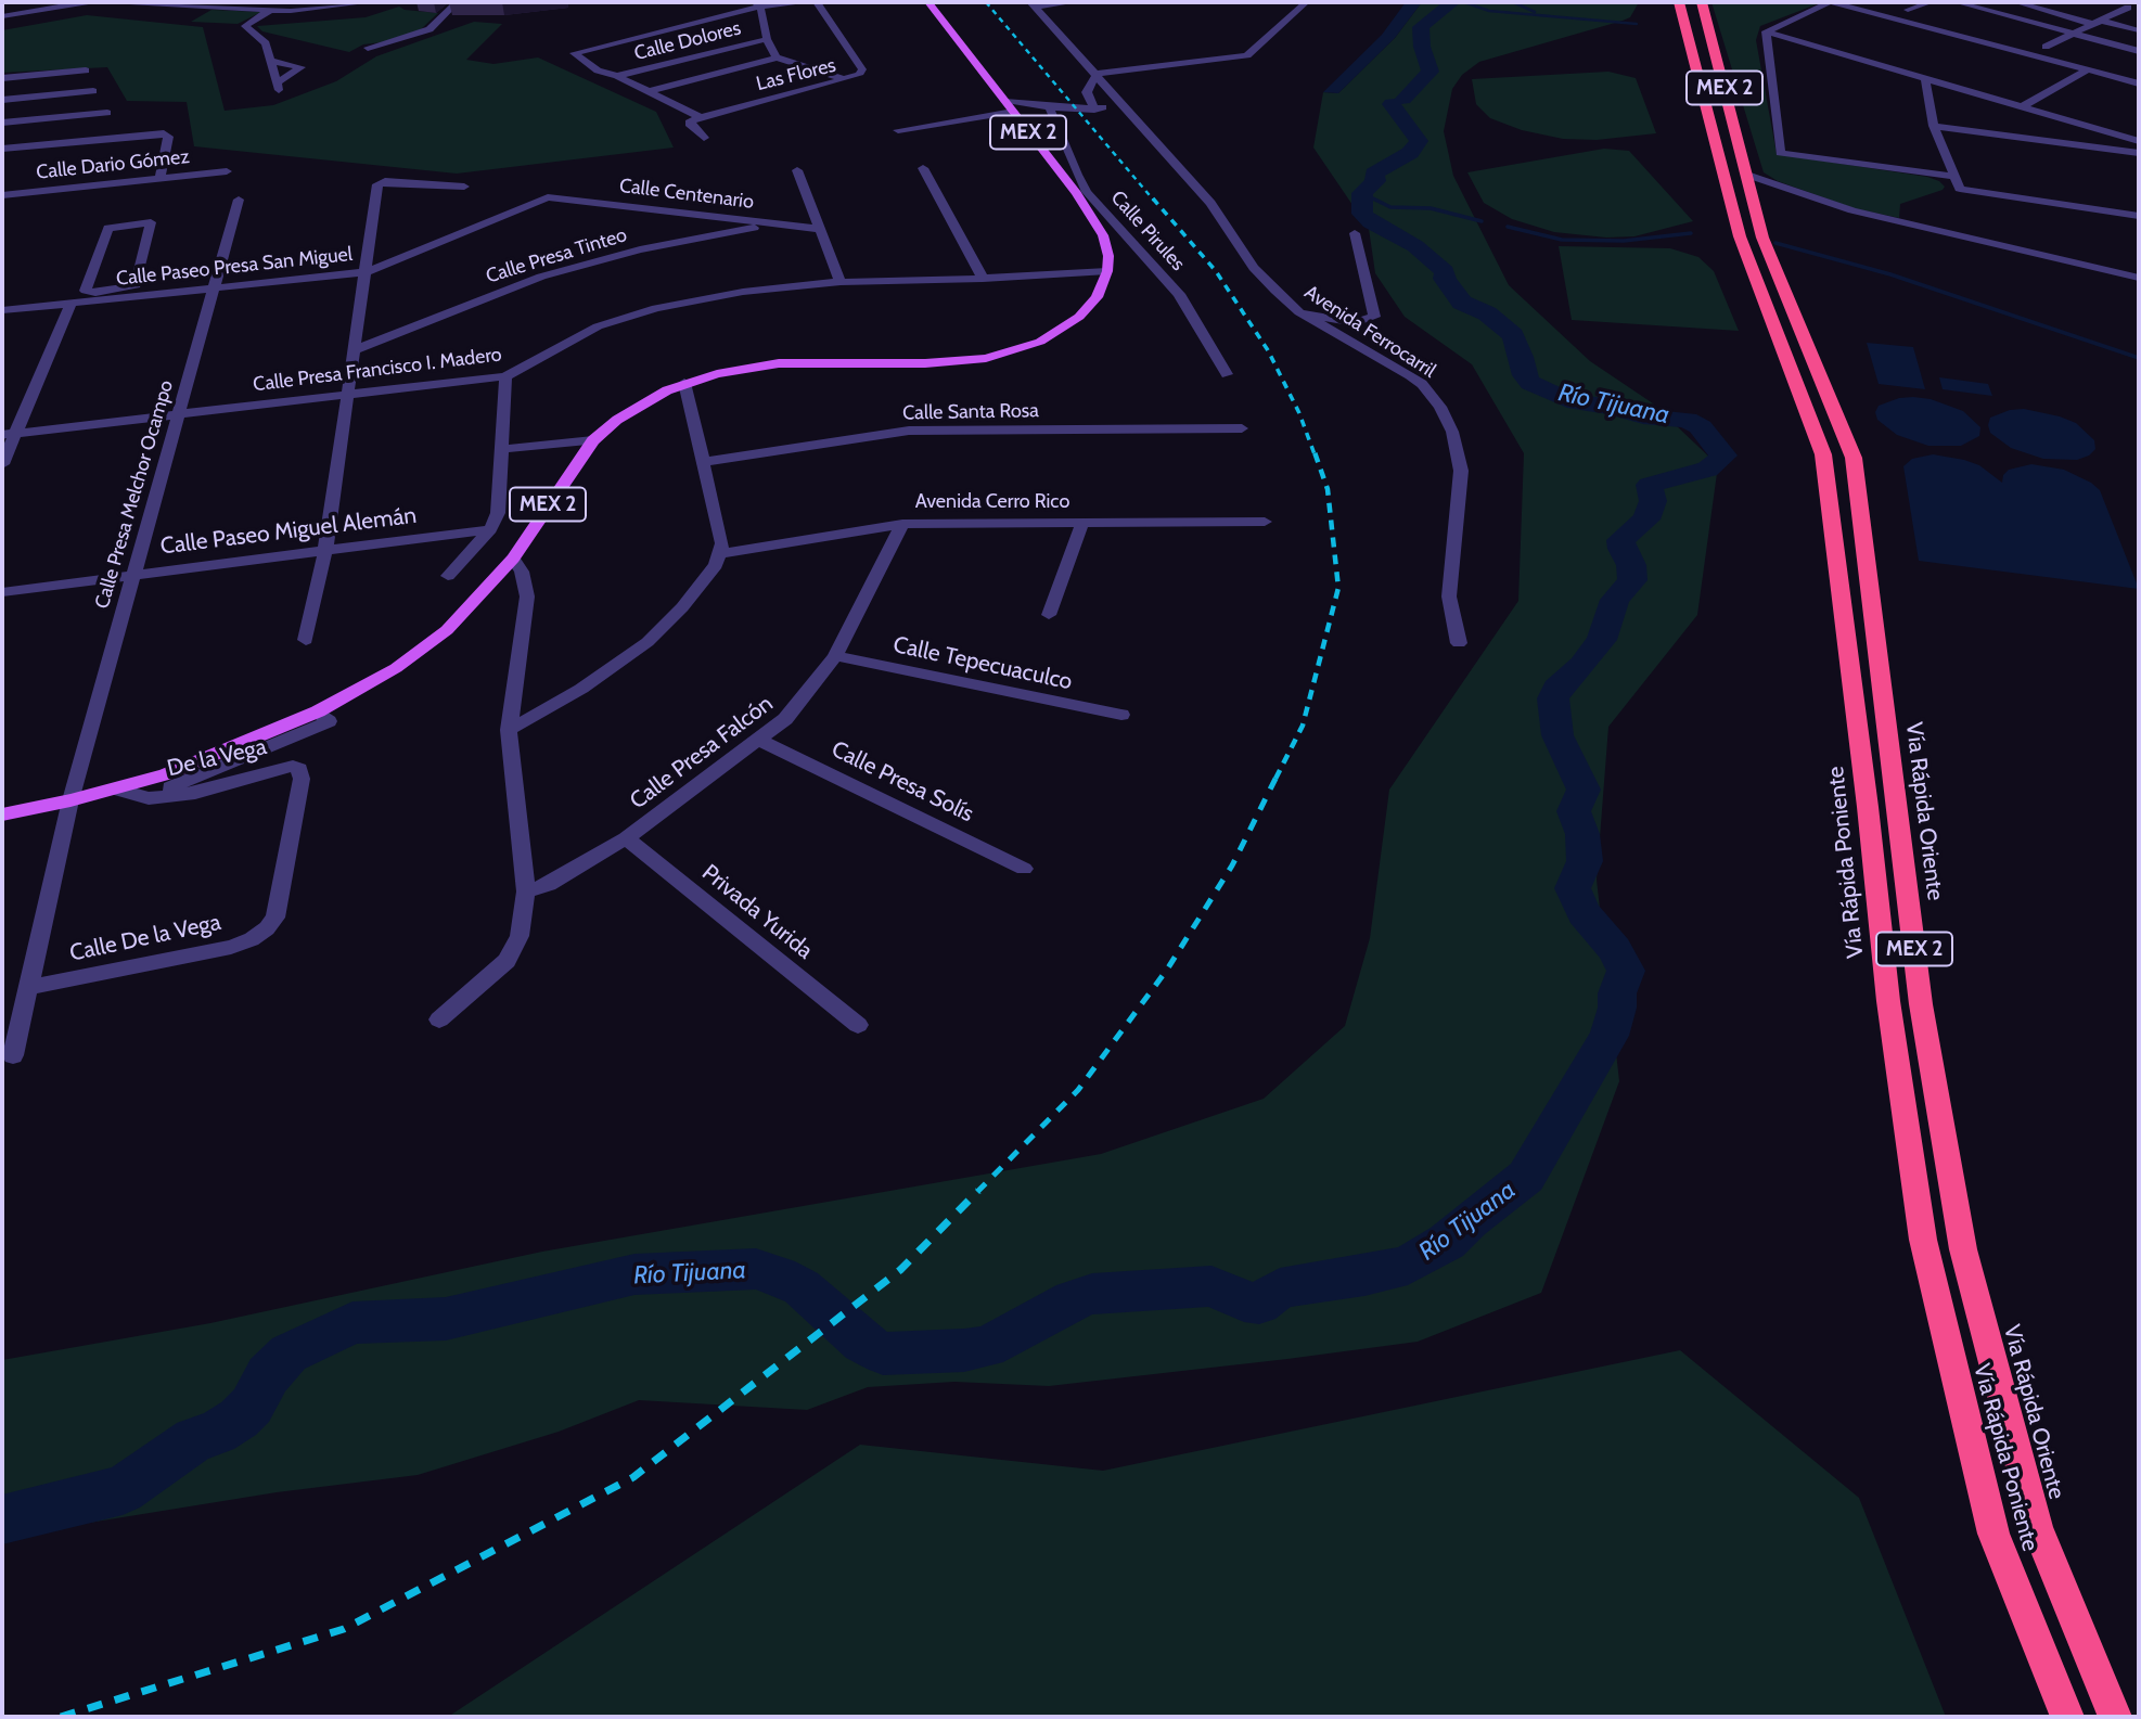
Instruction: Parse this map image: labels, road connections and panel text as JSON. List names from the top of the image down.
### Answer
{
  "streets": {
    "highway": ["MEX 2", "Vía Rápida Oriente", "Vía Rápida Poniente"],
    "street": [
      "Calle Dolores",
      "Las Flores",
      "Calle Dario Gómez",
      "Calle Centenario",
      "Calle Pirules",
      "Calle Presa Tinteo",
      "Calle Paseo Presa San Miguel",
      "Avenida Ferrocarril",
      "Calle Presa Francisco I. Madero",
      "Calle Santa Rosa",
      "Calle Presa Melchor Ocampo",
      "Avenida Cerro Rico",
      "Calle Paseo Miguel Alemán",
      "Calle Tepecuaculco",
      "Calle Presa Falcón",
      "De la Vega",
      "Calle Presa Solís",
      "Privada Yurida",
      "Calle De la Vega"
    ]
  },
  "crossings": [
    ["MEX 2", "Calle Pirules"],
    ["MEX 2", "Calle Presa Francisco I. Madero"],
    ["MEX 2", "Calle Presa Melchor Ocampo"],
    ["MEX 2", "De la Vega"],
    ["Calle Centenario", "Calle Presa Tinteo"],
    ["Calle Centenario", "Calle Paseo Presa San Miguel"],
    ["Calle Paseo Presa San Miguel", "Calle Presa Melchor Ocampo"],
    ["Calle Presa Francisco I. Madero", "Calle Presa Melchor Ocampo"],
    ["Calle Presa Melchor Ocampo", "Calle Paseo Miguel Alemán"],
    ["Calle Presa Melchor Ocampo", "Calle De la Vega"],
    ["Avenida Cerro Rico", "Calle Presa Falcón"],
    ["Calle Tepecuaculco", "Calle Presa Falcón"],
    ["Calle Presa Falcón", "Calle Presa Solís"],
    ["Calle Presa Falcón", "Privada Yurida"],
    ["De la Vega", "Calle De la Vega"]
  ],
  "water": ["Río Tijuana"]
}
